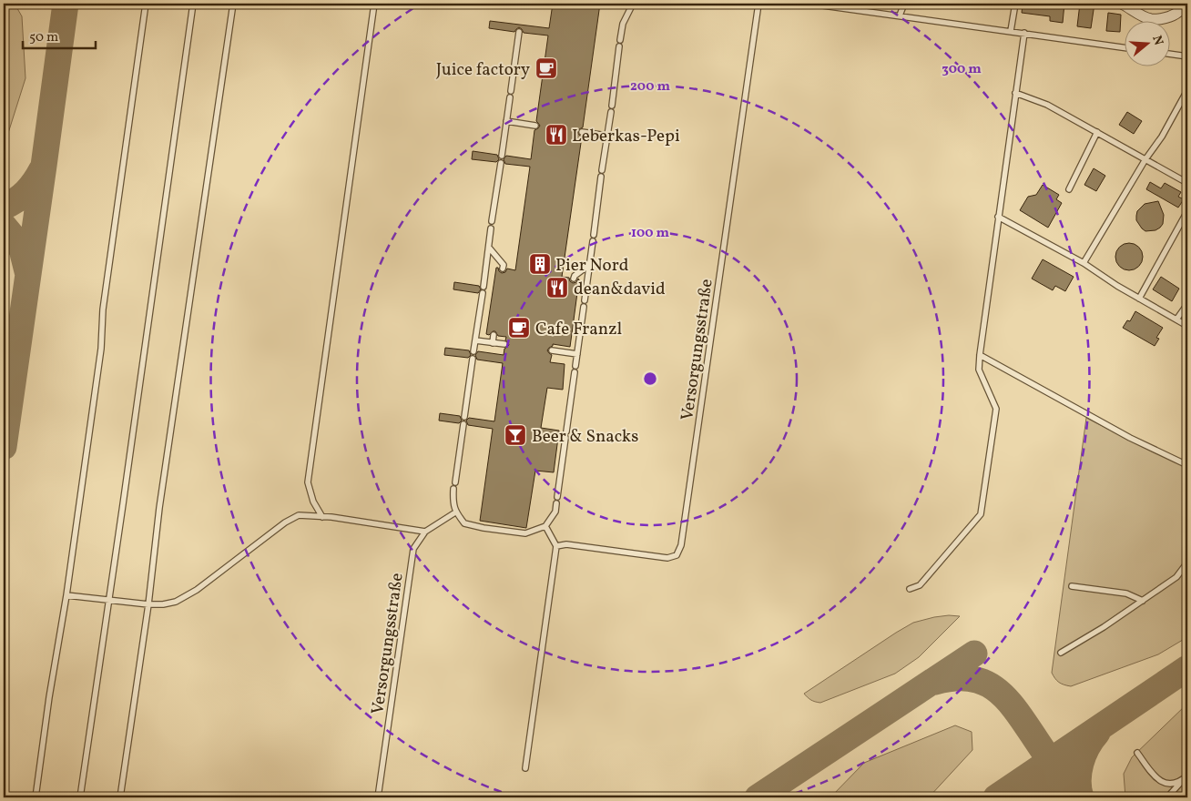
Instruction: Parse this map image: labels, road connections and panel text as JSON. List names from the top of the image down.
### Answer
{
  "streets": {
    "lane": ["Versorgungsstraße"]
  },
  "places": {
    "cafe": ["Juice factory", "Cafe Franzl"],
    "restaurant": ["Leberkas-Pepi", "dean&david"],
    "building": ["Pier Nord"],
    "bar": ["Beer & Snacks"]
  },
  "scale_bar": "50 m",
  "north": "right",
  "rings": ["300 m", "200 m", "100 m"]
}
